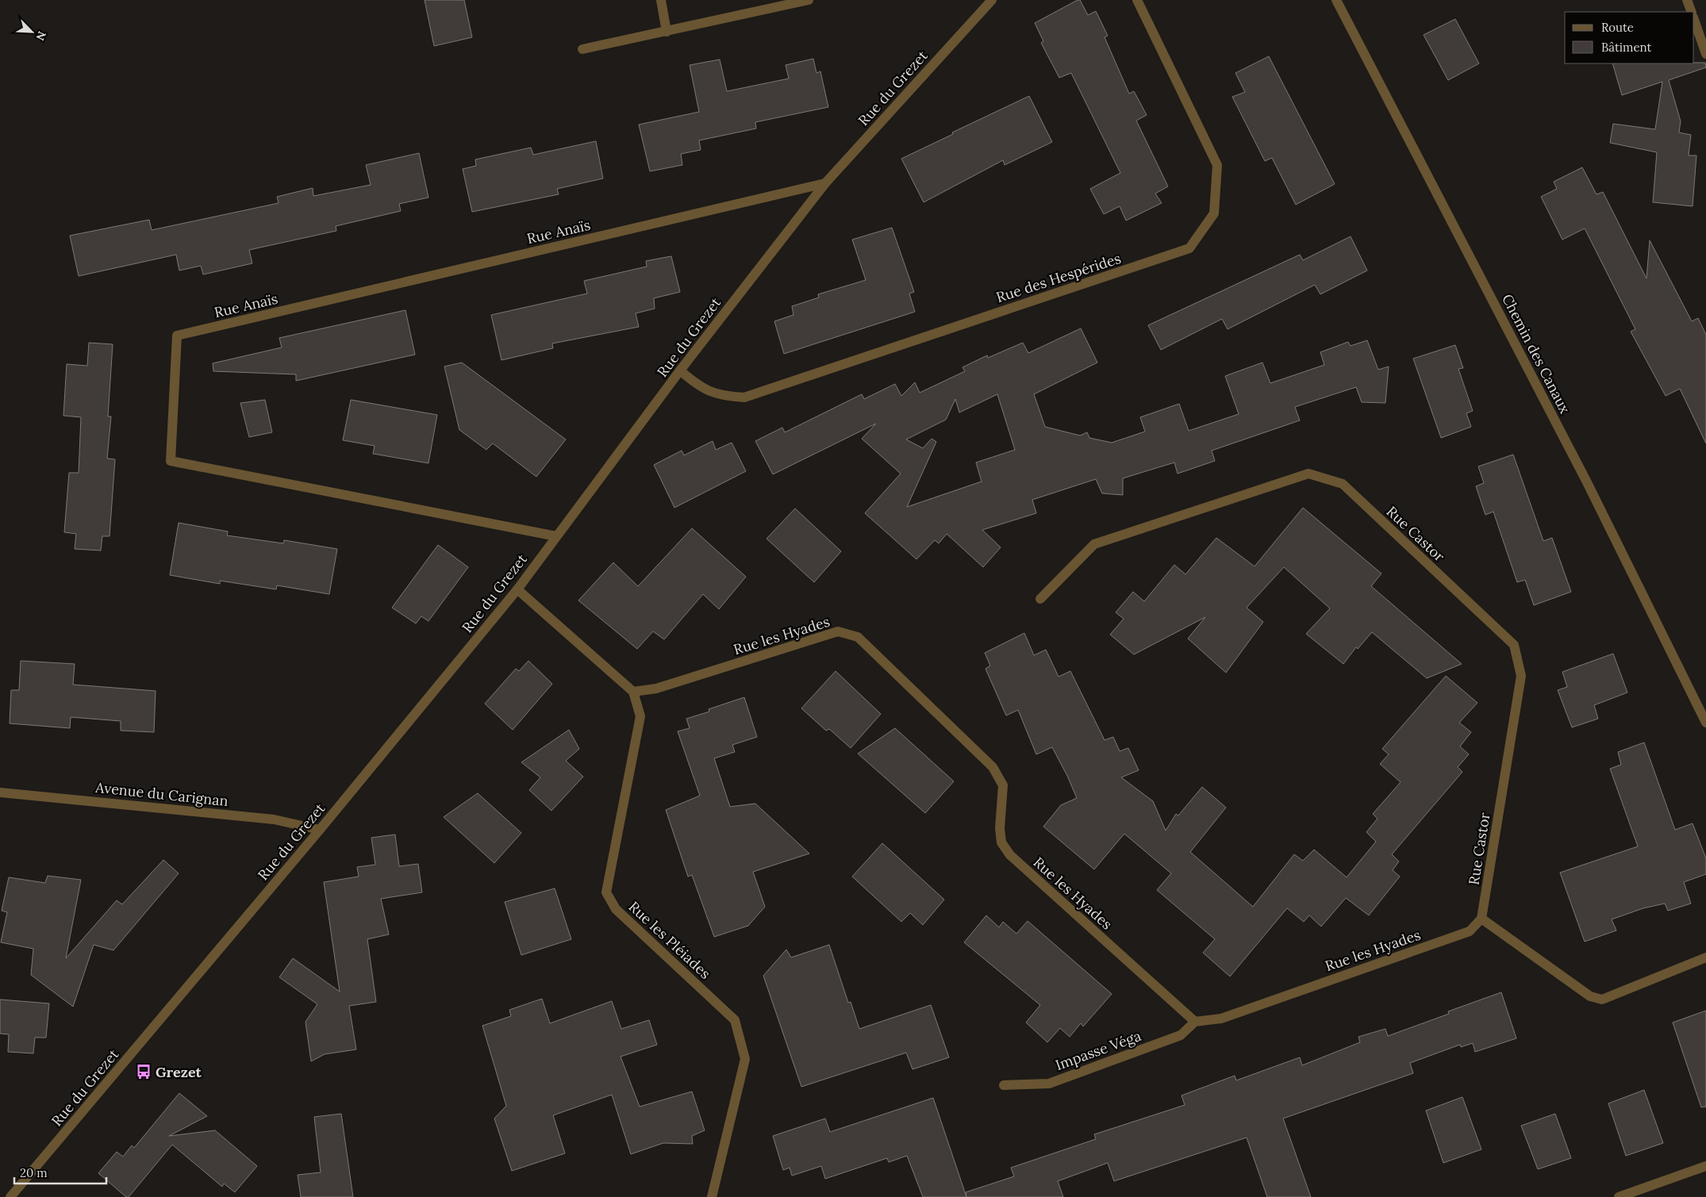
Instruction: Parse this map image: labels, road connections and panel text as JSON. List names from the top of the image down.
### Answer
{
  "streets": {
    "street": [
      "Rue du Grezet",
      "Rue Anaïs",
      "Rue des Hespérides",
      "Chemin des Canaux",
      "Rue Castor",
      "Rue les Hyades",
      "Avenue du Carignan",
      "Rue les Pléiades",
      "Impasse Véga"
    ]
  },
  "crossings": [
    ["Rue du Grezet", "Rue Anaïs"],
    ["Rue du Grezet", "Rue des Hespérides"],
    ["Rue du Grezet", "Avenue du Carignan"],
    ["Rue Castor", "Rue les Hyades"],
    ["Rue les Hyades", "Rue les Pléiades"],
    ["Rue les Hyades", "Impasse Véga"]
  ],
  "places": {
    "bus stop": ["Grezet"]
  },
  "legend": ["Route", "Bâtiment"],
  "scale_bar": "20 m",
  "north": "bottom right"
}
